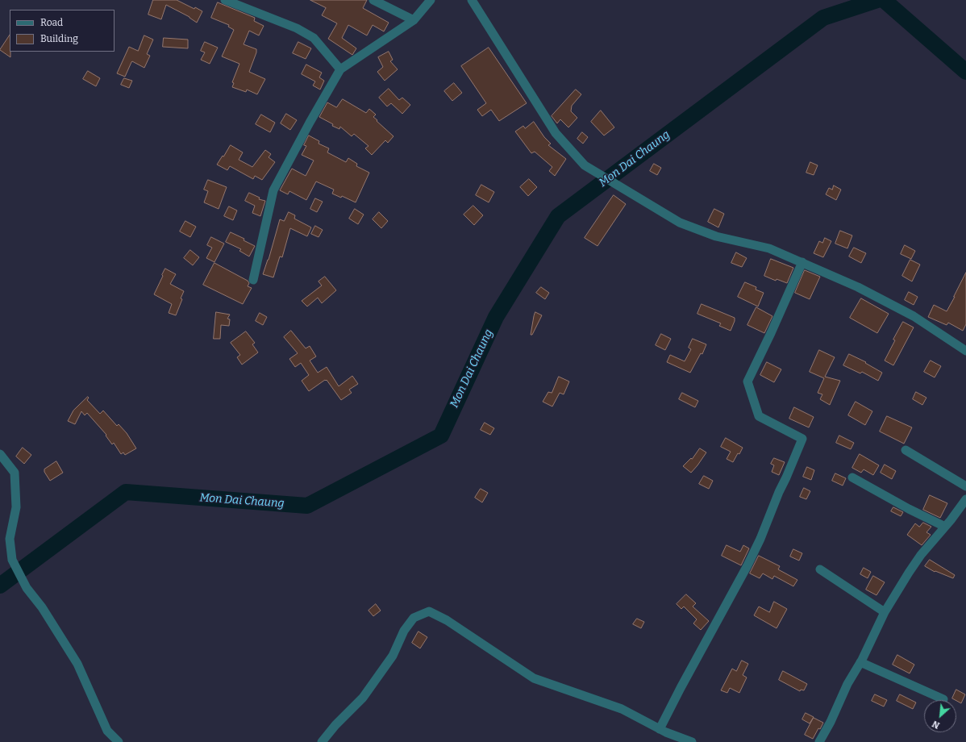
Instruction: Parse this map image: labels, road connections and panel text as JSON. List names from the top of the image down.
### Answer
{
  "water": ["Mon Dai Chaung"],
  "legend": ["Road", "Building"],
  "north": "bottom left"
}
